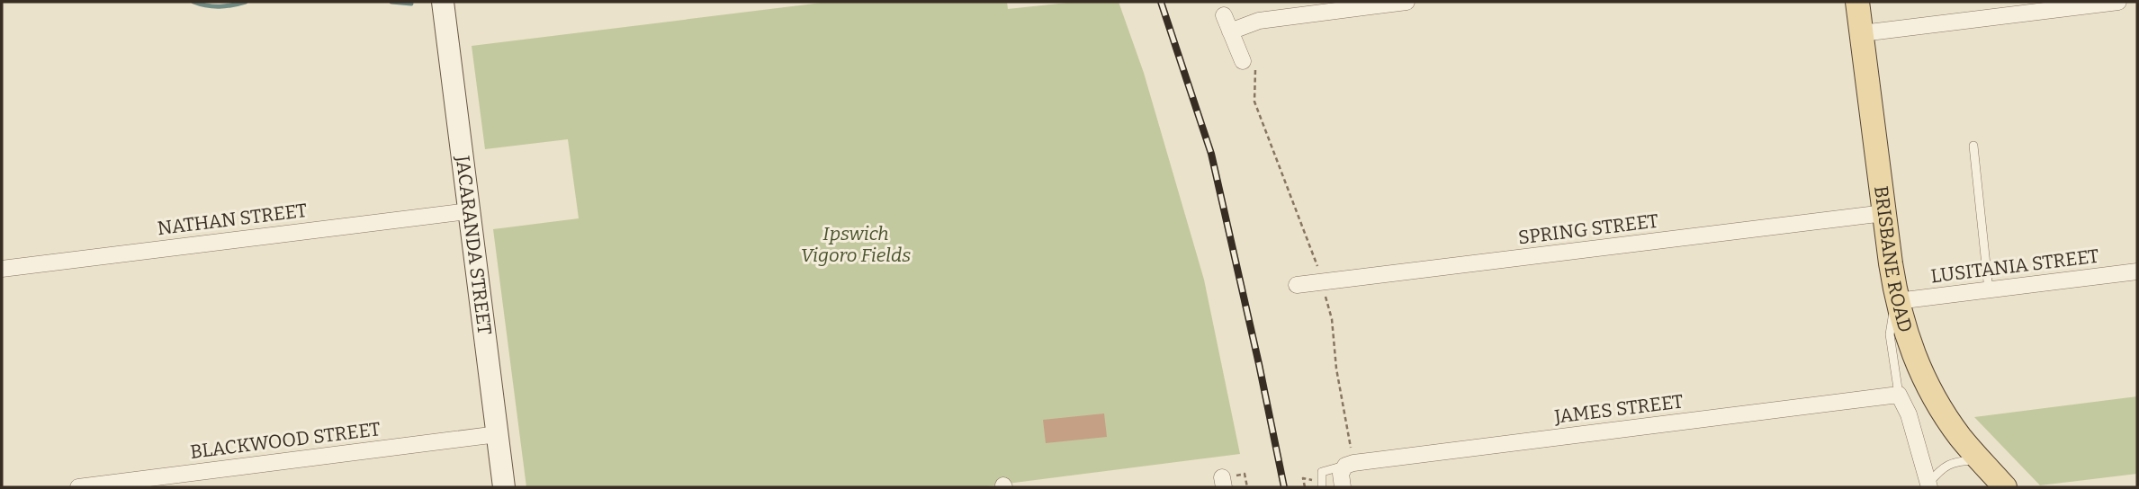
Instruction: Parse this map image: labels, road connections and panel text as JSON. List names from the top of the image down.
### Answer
{
  "streets": {
    "main road": ["BRISBANE ROAD"],
    "street": [
      "NATHAN STREET",
      "SPRING STREET",
      "JACARANDA STREET",
      "LUSITANIA STREET",
      "JAMES STREET",
      "BLACKWOOD STREET"
    ]
  },
  "crossings": [
    ["NATHAN STREET", "JACARANDA STREET"],
    ["SPRING STREET", "BRISBANE ROAD"],
    ["JACARANDA STREET", "BLACKWOOD STREET"],
    ["BRISBANE ROAD", "LUSITANIA STREET"]
  ],
  "parks": ["Ipswich Vigoro Fields"]
}
